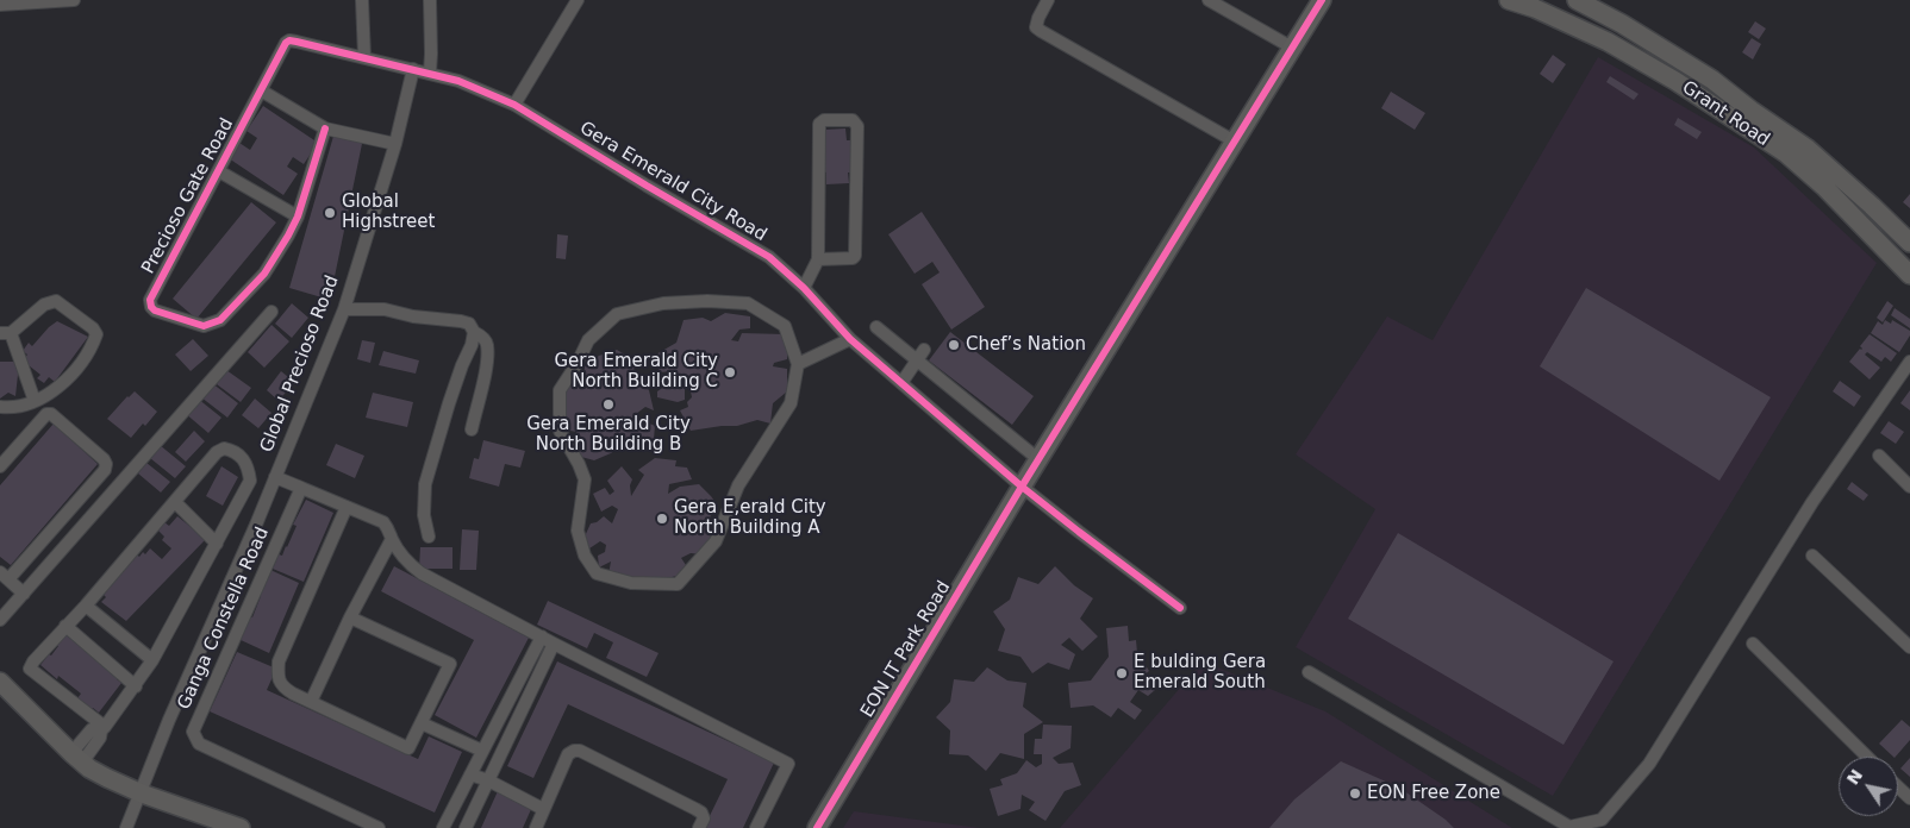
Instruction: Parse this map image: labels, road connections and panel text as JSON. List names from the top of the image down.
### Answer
{
  "streets": {
    "street": [
      "Grant Road",
      "Gera Emerald City Road",
      "Precioso Gate Road",
      "Global Precioso Road",
      "Ganga Constella Road",
      "EON IT Park Road"
    ]
  },
  "crossings": [
    ["Gera Emerald City Road", "Global Precioso Road"],
    ["Gera Emerald City Road", "EON IT Park Road"]
  ],
  "places": [
    "Global Highstreet",
    "Chef’s Nation",
    "Gera Emerald City North Building C",
    "Gera Emerald City North Building B",
    "Gera E,erald City North Building A",
    "E bulding Gera Emerald South",
    "EON Free Zone"
  ],
  "north": "top left"
}
